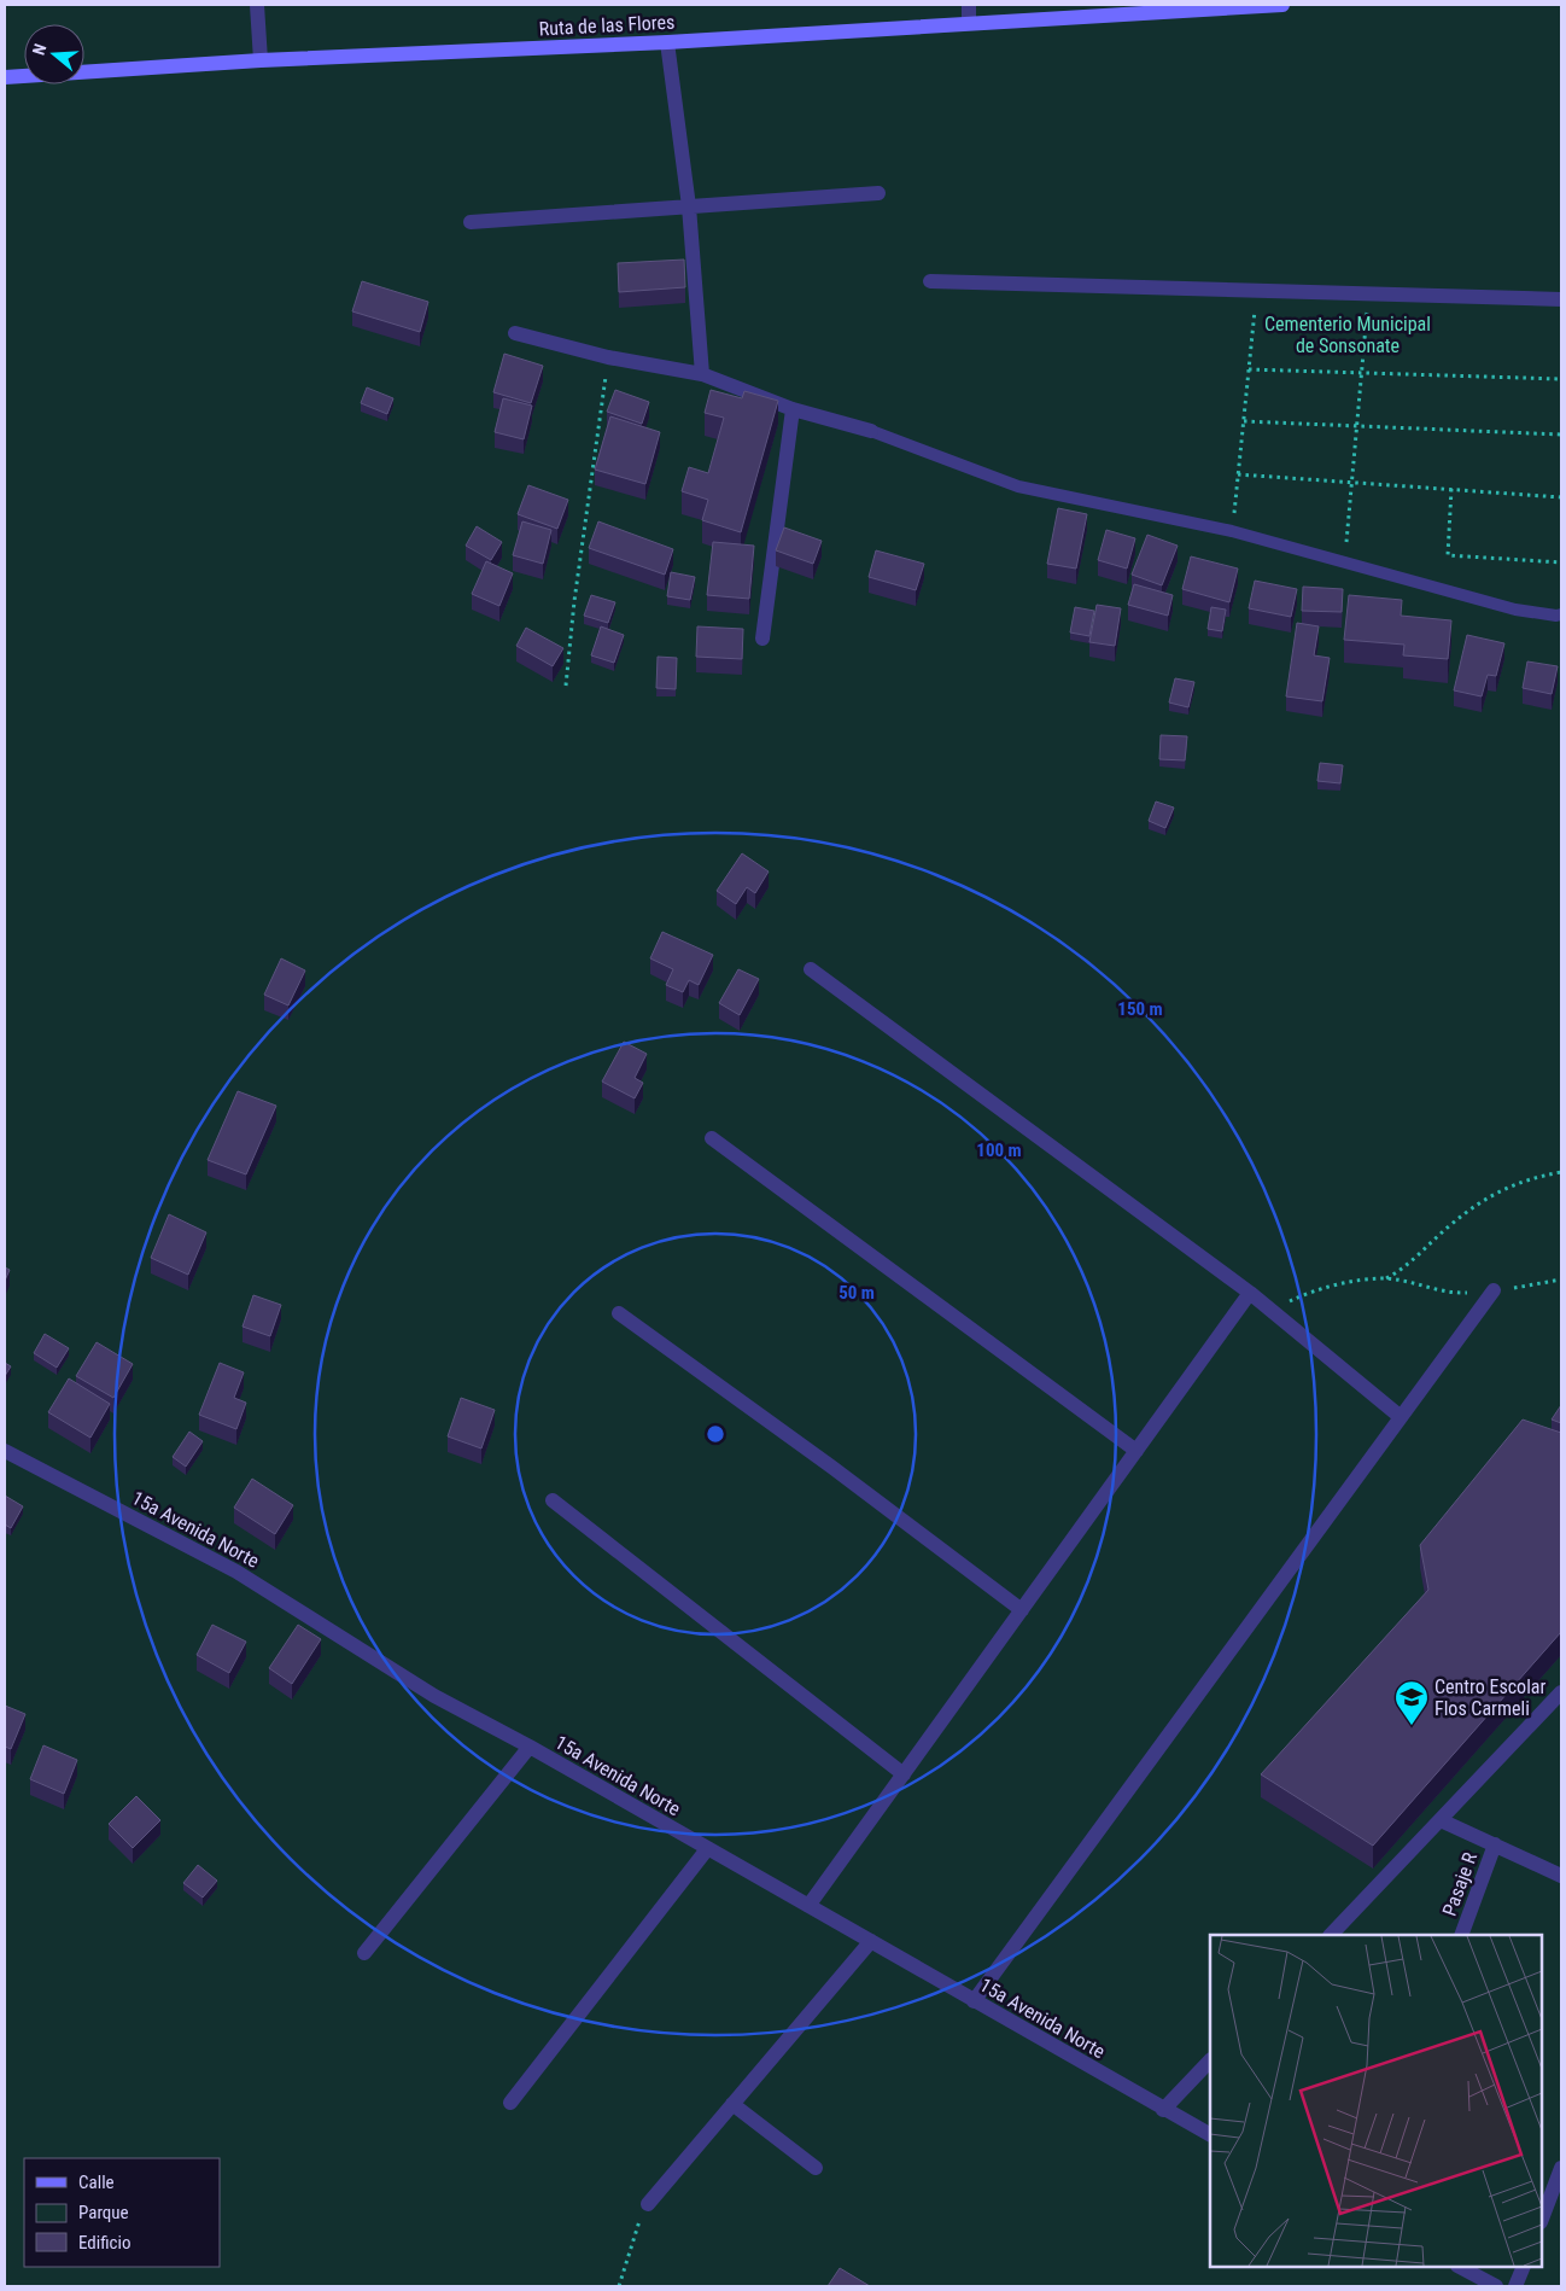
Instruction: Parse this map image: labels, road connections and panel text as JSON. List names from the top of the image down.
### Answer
{
  "streets": {
    "main road": ["Ruta de las Flores"],
    "street": ["15a Avenida Norte", "Pasaje R"]
  },
  "parks": ["Cementerio Municipal de Sonsonate"],
  "places": {
    "school or university": ["Centro Escolar Flos Carmeli"]
  },
  "legend": ["Calle", "Parque", "Edificio"],
  "north": "left",
  "rings": ["150 m", "100 m", "50 m"]
}
